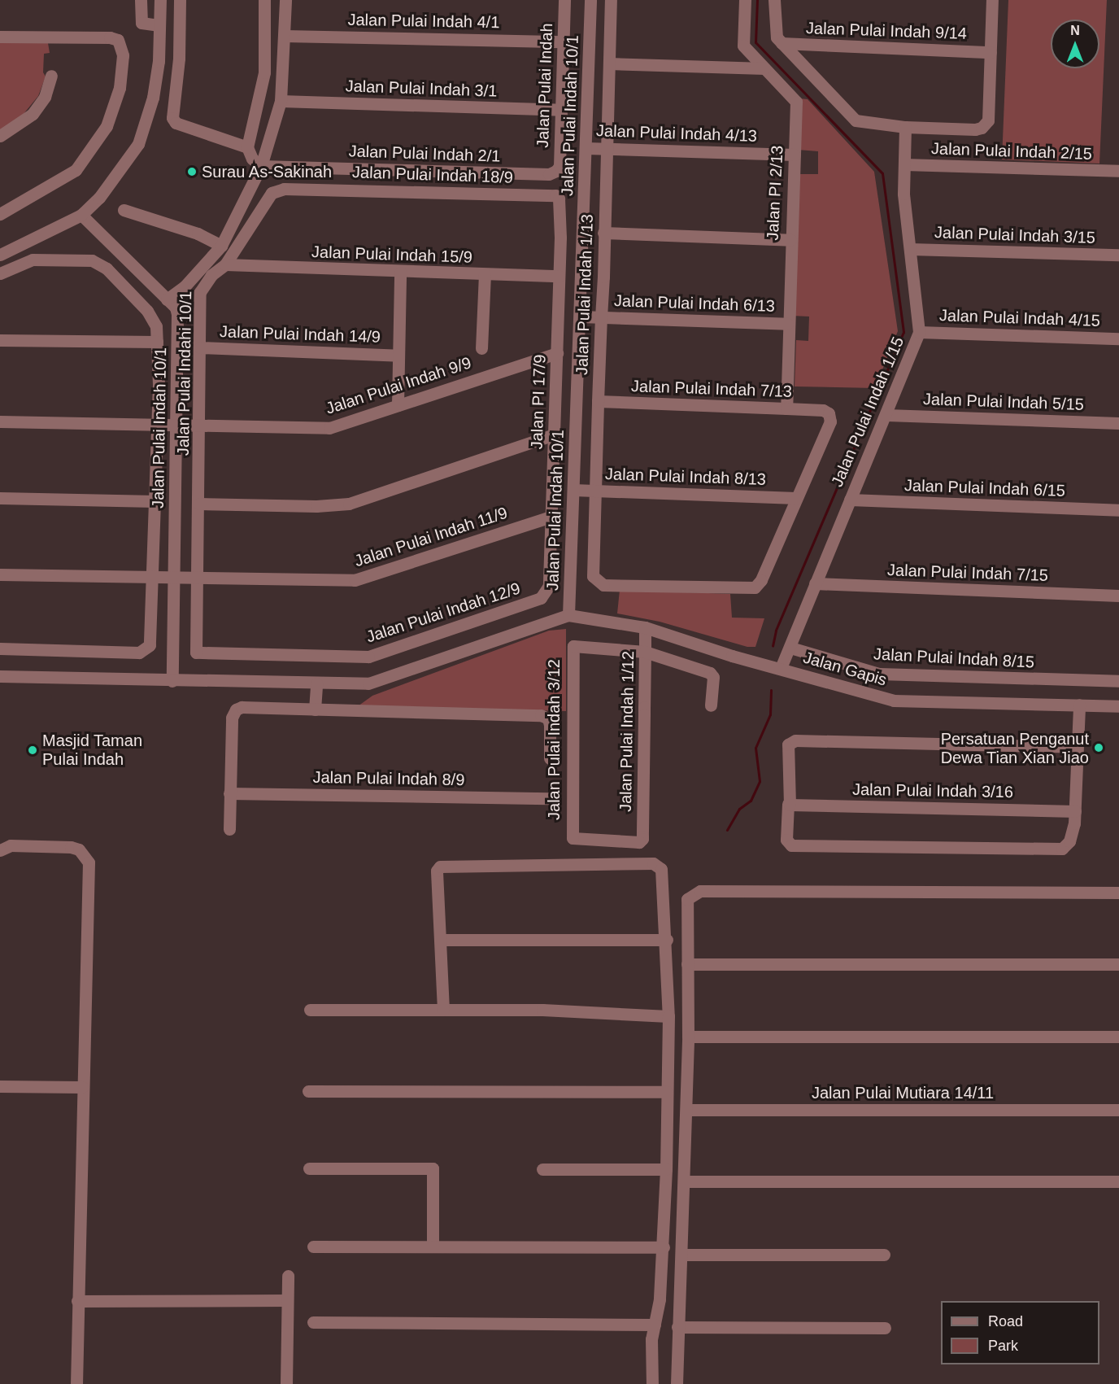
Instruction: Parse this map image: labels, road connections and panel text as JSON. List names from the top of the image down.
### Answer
{
  "streets": {
    "street": [
      "Jalan Pulai Indah 4/1",
      "Jalan Pulai Indah 9/14",
      "Jalan Pulai Indah",
      "Jalan Pulai Indah 3/1",
      "Jalan Pulai Indah 10/1",
      "Jalan Pulai Indah 4/13",
      "Jalan Pulai Indah 2/15",
      "Jalan Pulai Indah 2/1",
      "Jalan Pulai Indah 18/9",
      "Jalan PI 2/13",
      "Jalan Pulai Indah 3/15",
      "Jalan Pulai Indah 15/9",
      "Jalan Pulai Indah 1/13",
      "Jalan Pulai Indah 6/13",
      "Jalan Pulai Indah 4/15",
      "Jalan Pulai Indah 14/9",
      "Jalan Pulai Indahi 10/1",
      "Jalan Pulai Indah 9/9",
      "Jalan Pulai Indah 7/13",
      "Jalan PI 17/9",
      "Jalan Pulai Indah 5/15",
      "Jalan Pulai Indah 1/15",
      "Jalan Pulai Indah 8/13",
      "Jalan Pulai Indah 6/15",
      "Jalan Pulai Indah 11/9",
      "Jalan Pulai Indah 7/15",
      "Jalan Pulai Indah 12/9",
      "Jalan Pulai Indah 8/15",
      "Jalan Gapis",
      "Jalan Pulai Indah 1/12",
      "Jalan Pulai Indah 3/12",
      "Jalan Pulai Indah 8/9",
      "Jalan Pulai Indah 3/16",
      "Jalan Pulai Mutiara 14/11"
    ]
  },
  "crossings": [
    ["Jalan Pulai Indah 4/1", "Jalan Pulai Indah"],
    ["Jalan Pulai Indah", "Jalan Pulai Indah 3/1"],
    ["Jalan Pulai Indah", "Jalan Pulai Indah 2/1"],
    ["Jalan Pulai Indah 10/1", "Jalan Pulai Indah 4/13"],
    ["Jalan Pulai Indah 10/1", "Jalan Pulai Indah 6/13"],
    ["Jalan Pulai Indah 10/1", "Jalan Pulai Indahi 10/1"],
    ["Jalan Pulai Indah 10/1", "Jalan Pulai Indah 9/9"],
    ["Jalan Pulai Indah 10/1", "Jalan PI 17/9"],
    ["Jalan Pulai Indah 10/1", "Jalan Pulai Indah 8/13"],
    ["Jalan Pulai Indah 10/1", "Jalan Pulai Indah 11/9"],
    ["Jalan Pulai Indah 10/1", "Jalan Gapis"],
    ["Jalan Pulai Indah 4/13", "Jalan PI 2/13"],
    ["Jalan Pulai Indah 4/13", "Jalan Pulai Indah 1/13"],
    ["Jalan Pulai Indah 2/15", "Jalan Pulai Indah 1/15"],
    ["Jalan Pulai Indah 18/9", "Jalan Pulai Indahi 10/1"],
    ["Jalan Pulai Indah 18/9", "Jalan PI 17/9"],
    ["Jalan PI 2/13", "Jalan Pulai Indah 6/13"],
    ["Jalan PI 2/13", "Jalan Pulai Indah 7/13"],
    ["Jalan Pulai Indah 3/15", "Jalan Pulai Indah 1/15"],
    ["Jalan Pulai Indah 15/9", "Jalan Pulai Indahi 10/1"],
    ["Jalan Pulai Indah 15/9", "Jalan PI 17/9"],
    ["Jalan Pulai Indah 1/13", "Jalan Pulai Indah 6/13"],
    ["Jalan Pulai Indah 1/13", "Jalan Pulai Indah 7/13"],
    ["Jalan Pulai Indah 1/13", "Jalan Pulai Indah 8/13"],
    ["Jalan Pulai Indah 4/15", "Jalan Pulai Indah 1/15"],
    ["Jalan Pulai Indah 14/9", "Jalan Pulai Indahi 10/1"],
    ["Jalan Pulai Indahi 10/1", "Jalan Pulai Indah 9/9"],
    ["Jalan Pulai Indahi 10/1", "Jalan Pulai Indah 11/9"],
    ["Jalan Pulai Indahi 10/1", "Jalan Pulai Indah 12/9"],
    ["Jalan Pulai Indah 9/9", "Jalan PI 17/9"],
    ["Jalan Pulai Indah 7/13", "Jalan Pulai Indah 8/13"],
    ["Jalan PI 17/9", "Jalan Pulai Indah 11/9"],
    ["Jalan PI 17/9", "Jalan Pulai Indah 12/9"],
    ["Jalan Pulai Indah 5/15", "Jalan Pulai Indah 1/15"],
    ["Jalan Pulai Indah 1/15", "Jalan Pulai Indah 6/15"],
    ["Jalan Pulai Indah 1/15", "Jalan Pulai Indah 7/15"],
    ["Jalan Pulai Indah 1/15", "Jalan Pulai Indah 8/15"],
    ["Jalan Pulai Indah 1/15", "Jalan Gapis"],
    ["Jalan Pulai Indah 11/9", "Jalan Pulai Indah 12/9"],
    ["Jalan Gapis", "Jalan Pulai Indah 1/12"],
    ["Jalan Pulai Indah 1/12", "Jalan Pulai Indah 3/12"]
  ],
  "places": ["Surau As-Sakinah", "Persatuan Penganut Dewa Tian Xian Jiao", "Masjid Taman Pulai Indah"],
  "legend": ["Road", "Park"],
  "north": "top"
}
